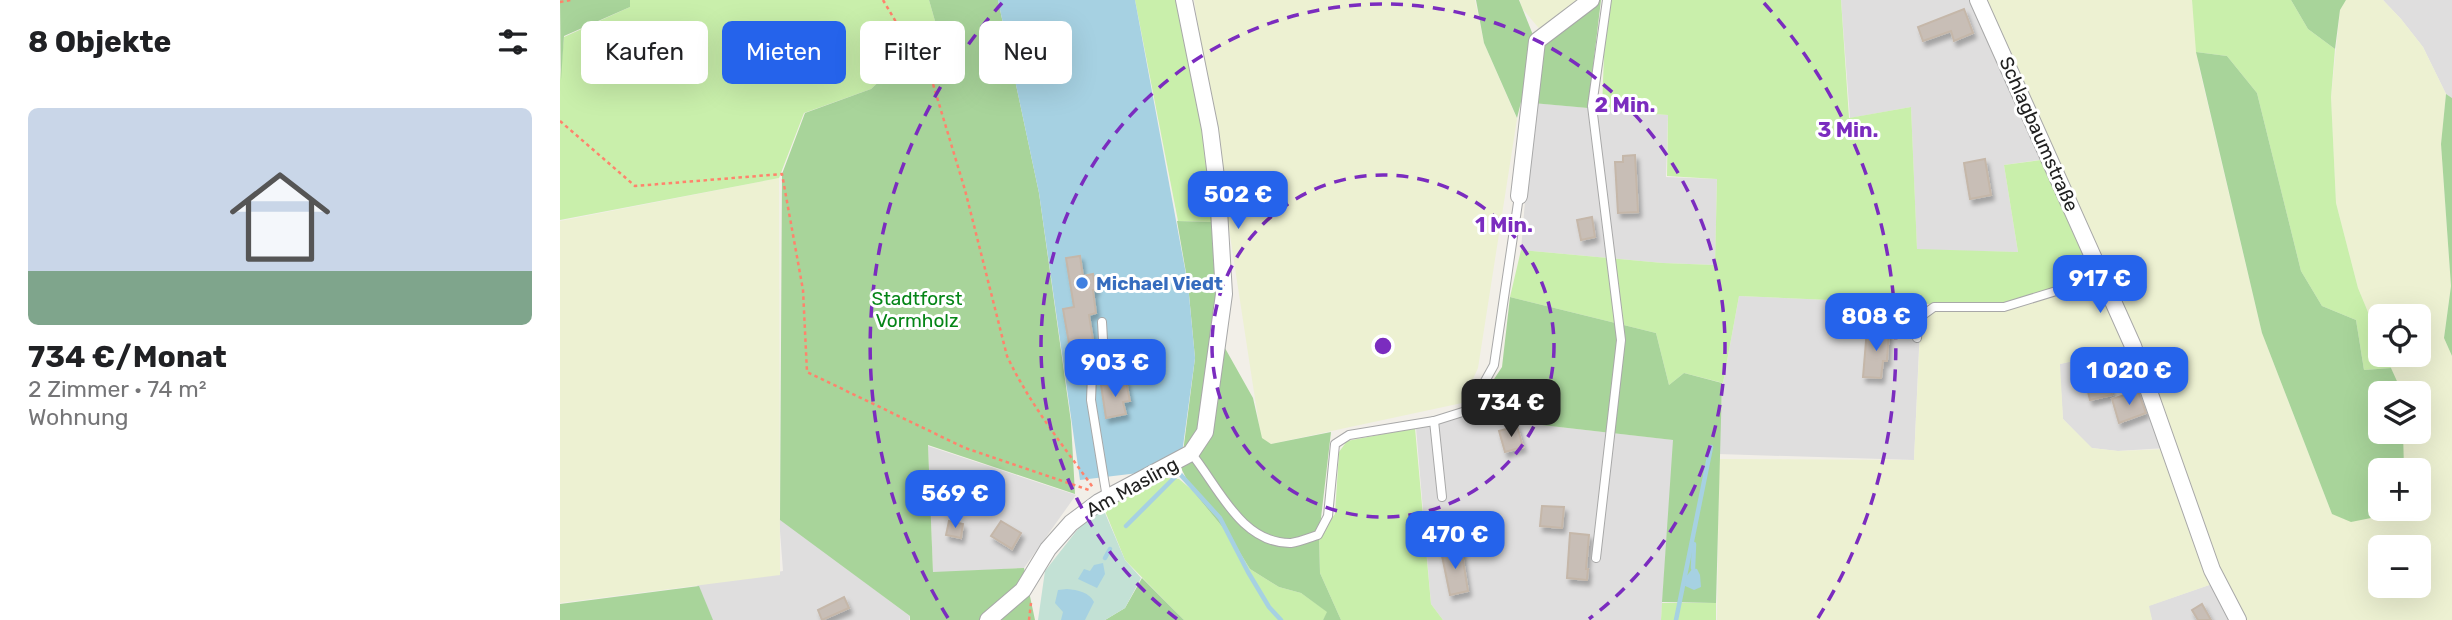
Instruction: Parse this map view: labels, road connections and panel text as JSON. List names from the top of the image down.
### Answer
{
  "streets": {
    "street": ["Schlagbaumstraße", "Am Masling"]
  },
  "parks": ["Stadtforst Vormholz"],
  "places": ["Michael Viedt"],
  "page": {
    "heading": "8 Objekte",
    "chip": [
      "Kaufen",
      "Mieten",
      "Filter",
      "Neu"
    ],
    "list": [
      {
        "name": "734 €/Monat",
        "note": "2 Zimmer · 74 m² · Wohnung"
      }
    ],
    "price": [
      "502 €",
      "917 €",
      "808 €",
      "903 €",
      "1 020 €",
      "734 €",
      "569 €",
      "470 €"
    ],
    "map_buttons": ["+", "−"]
  },
  "rings": ["2 Min.", "3 Min.", "1 Min."]
}
